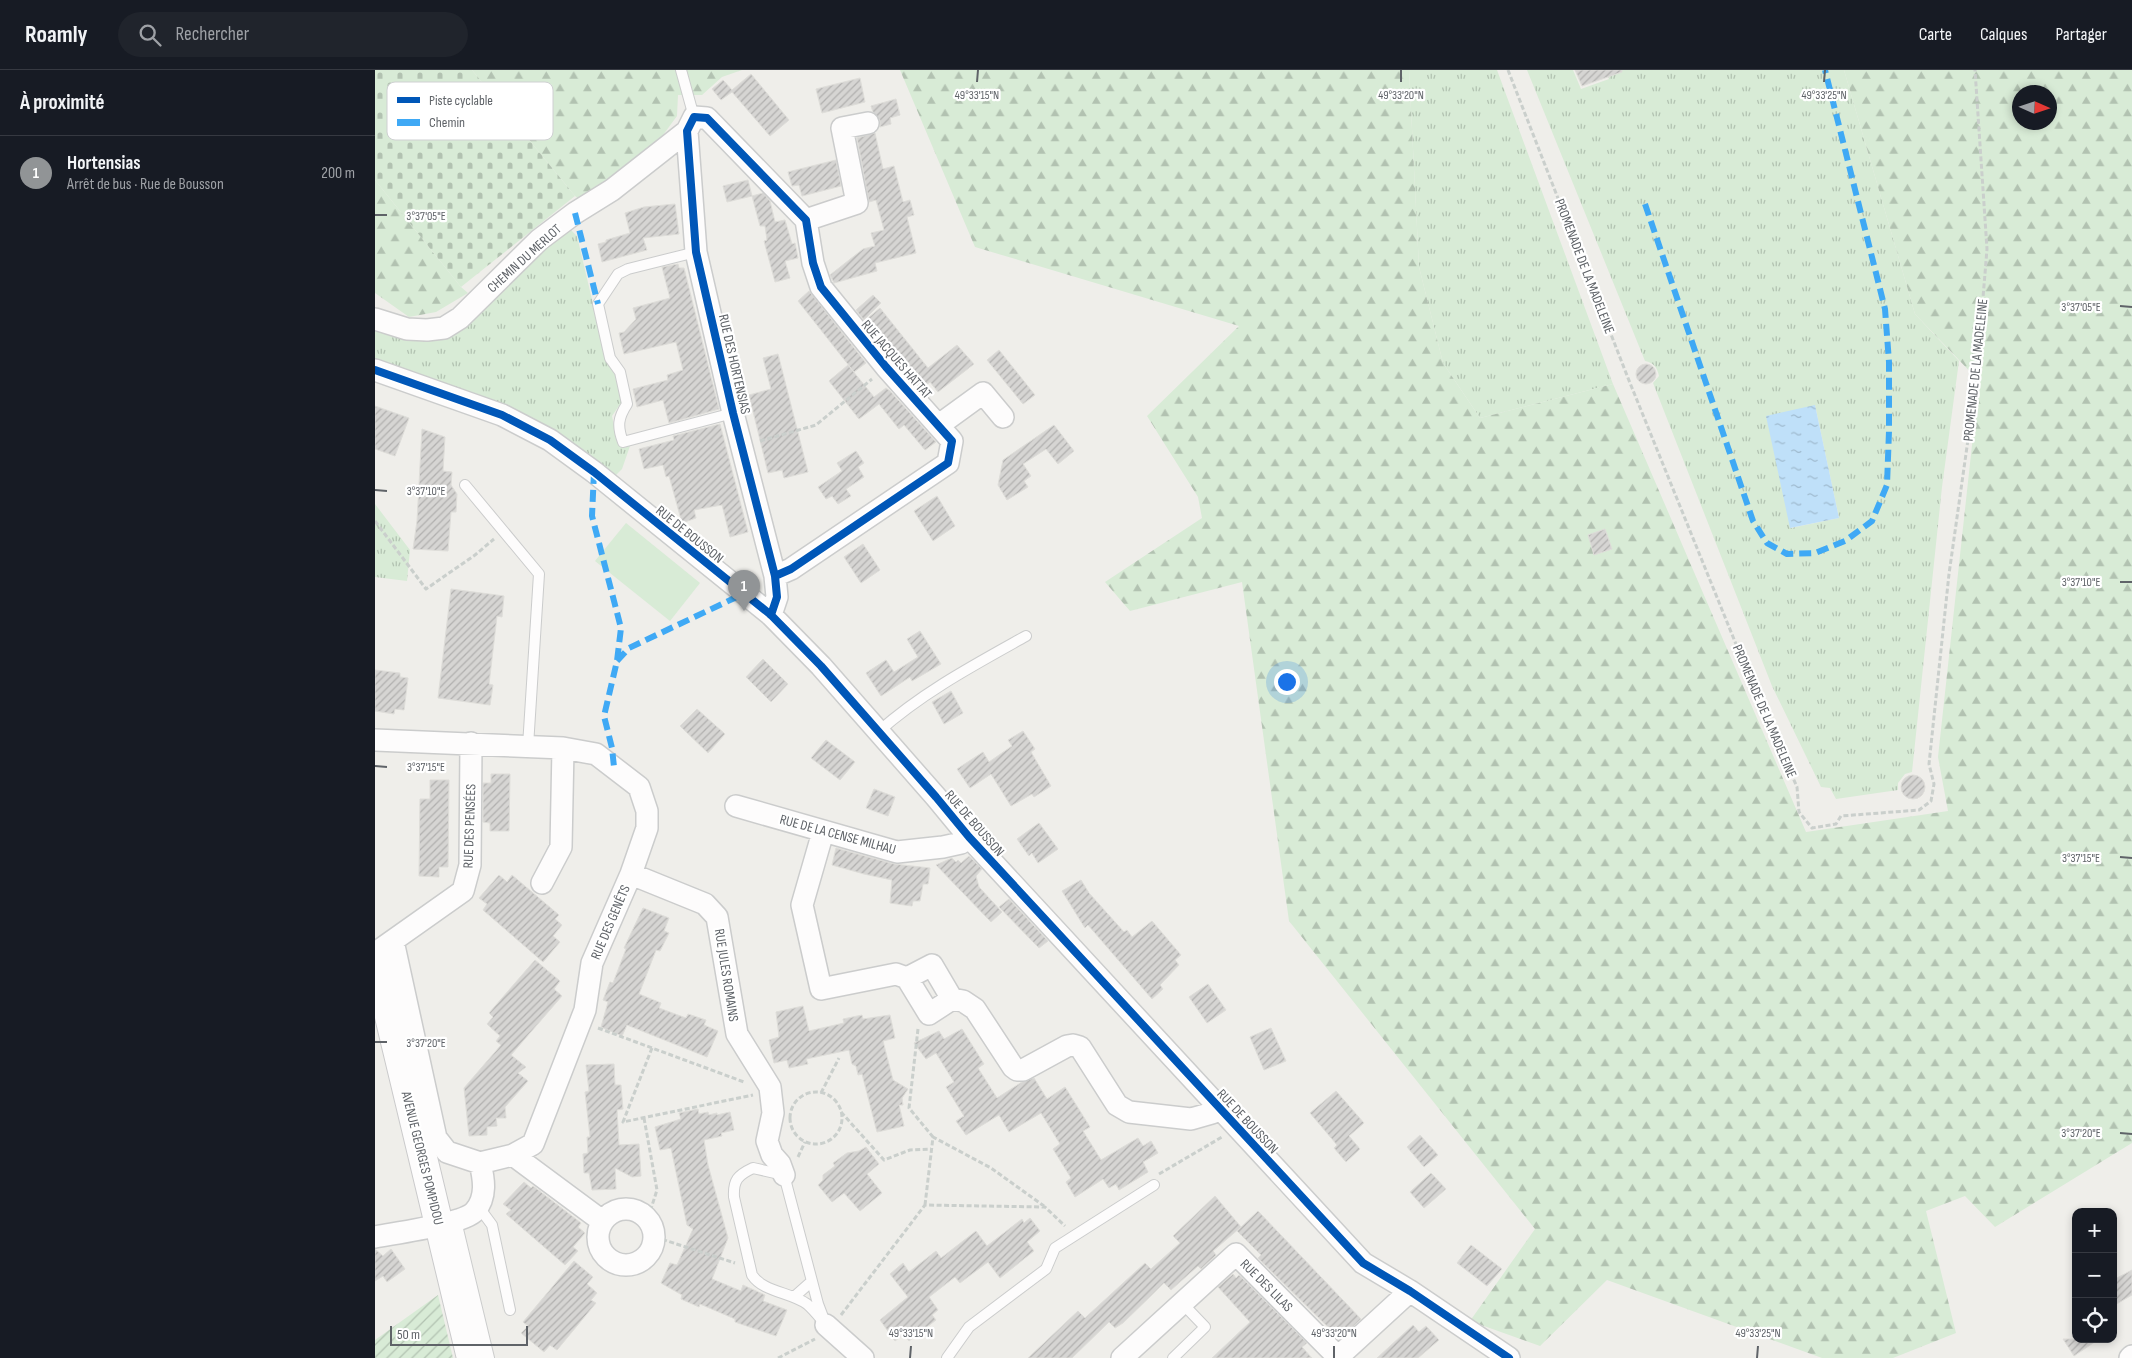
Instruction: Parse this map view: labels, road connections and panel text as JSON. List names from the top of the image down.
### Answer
{
  "streets": {
    "main road": ["AVENUE GEORGES POMPIDOU"],
    "street": [
      "CHEMIN DU MERLOT",
      "RUE JACQUES HATTAT",
      "RUE DES HORTENSIAS",
      "RUE DE BOUSSON",
      "RUE DES PENSÉES",
      "RUE DE LA CENSE MILHAU",
      "RUE DES GENÊTS",
      "RUE JULES ROMAINS",
      "RUE DES LILAS"
    ],
    "path": ["PROMENADE DE LA MADELEINE"]
  },
  "crossings": [
    ["CHEMIN DU MERLOT", "RUE DES HORTENSIAS"],
    ["RUE JACQUES HATTAT", "RUE DES HORTENSIAS"],
    ["RUE DES HORTENSIAS", "RUE DE BOUSSON"],
    ["RUE DE BOUSSON", "RUE DE LA CENSE MILHAU"],
    ["RUE DE BOUSSON", "RUE DES LILAS"],
    ["RUE DES PENSÉES", "RUE DES GENÊTS"],
    ["RUE DES PENSÉES", "AVENUE GEORGES POMPIDOU"],
    ["RUE DES GENÊTS", "RUE JULES ROMAINS"]
  ],
  "legend": ["Piste cyclable", "Chemin"],
  "scale_bar": "50 m",
  "north": "right",
  "page": {
    "header": "Roamly",
    "search": "Rechercher",
    "nav": ["Carte", "Calques", "Partager"],
    "heading": "À proximité",
    "list": [
      {
        "mark": "1",
        "name": "Hortensias",
        "note": "Arrêt de bus · Rue de Bousson",
        "value": "200 m"
      }
    ],
    "pins": "1",
    "map_buttons": ["+", "−"],
    "scale": "50 m"
  },
  "coordinates": [
    "49°33'15\"N",
    "49°33'20\"N",
    "49°33'25\"N",
    "3°37'05\"E",
    "3°37'10\"E",
    "3°37'15\"E",
    "3°37'20\"E"
  ]
}
